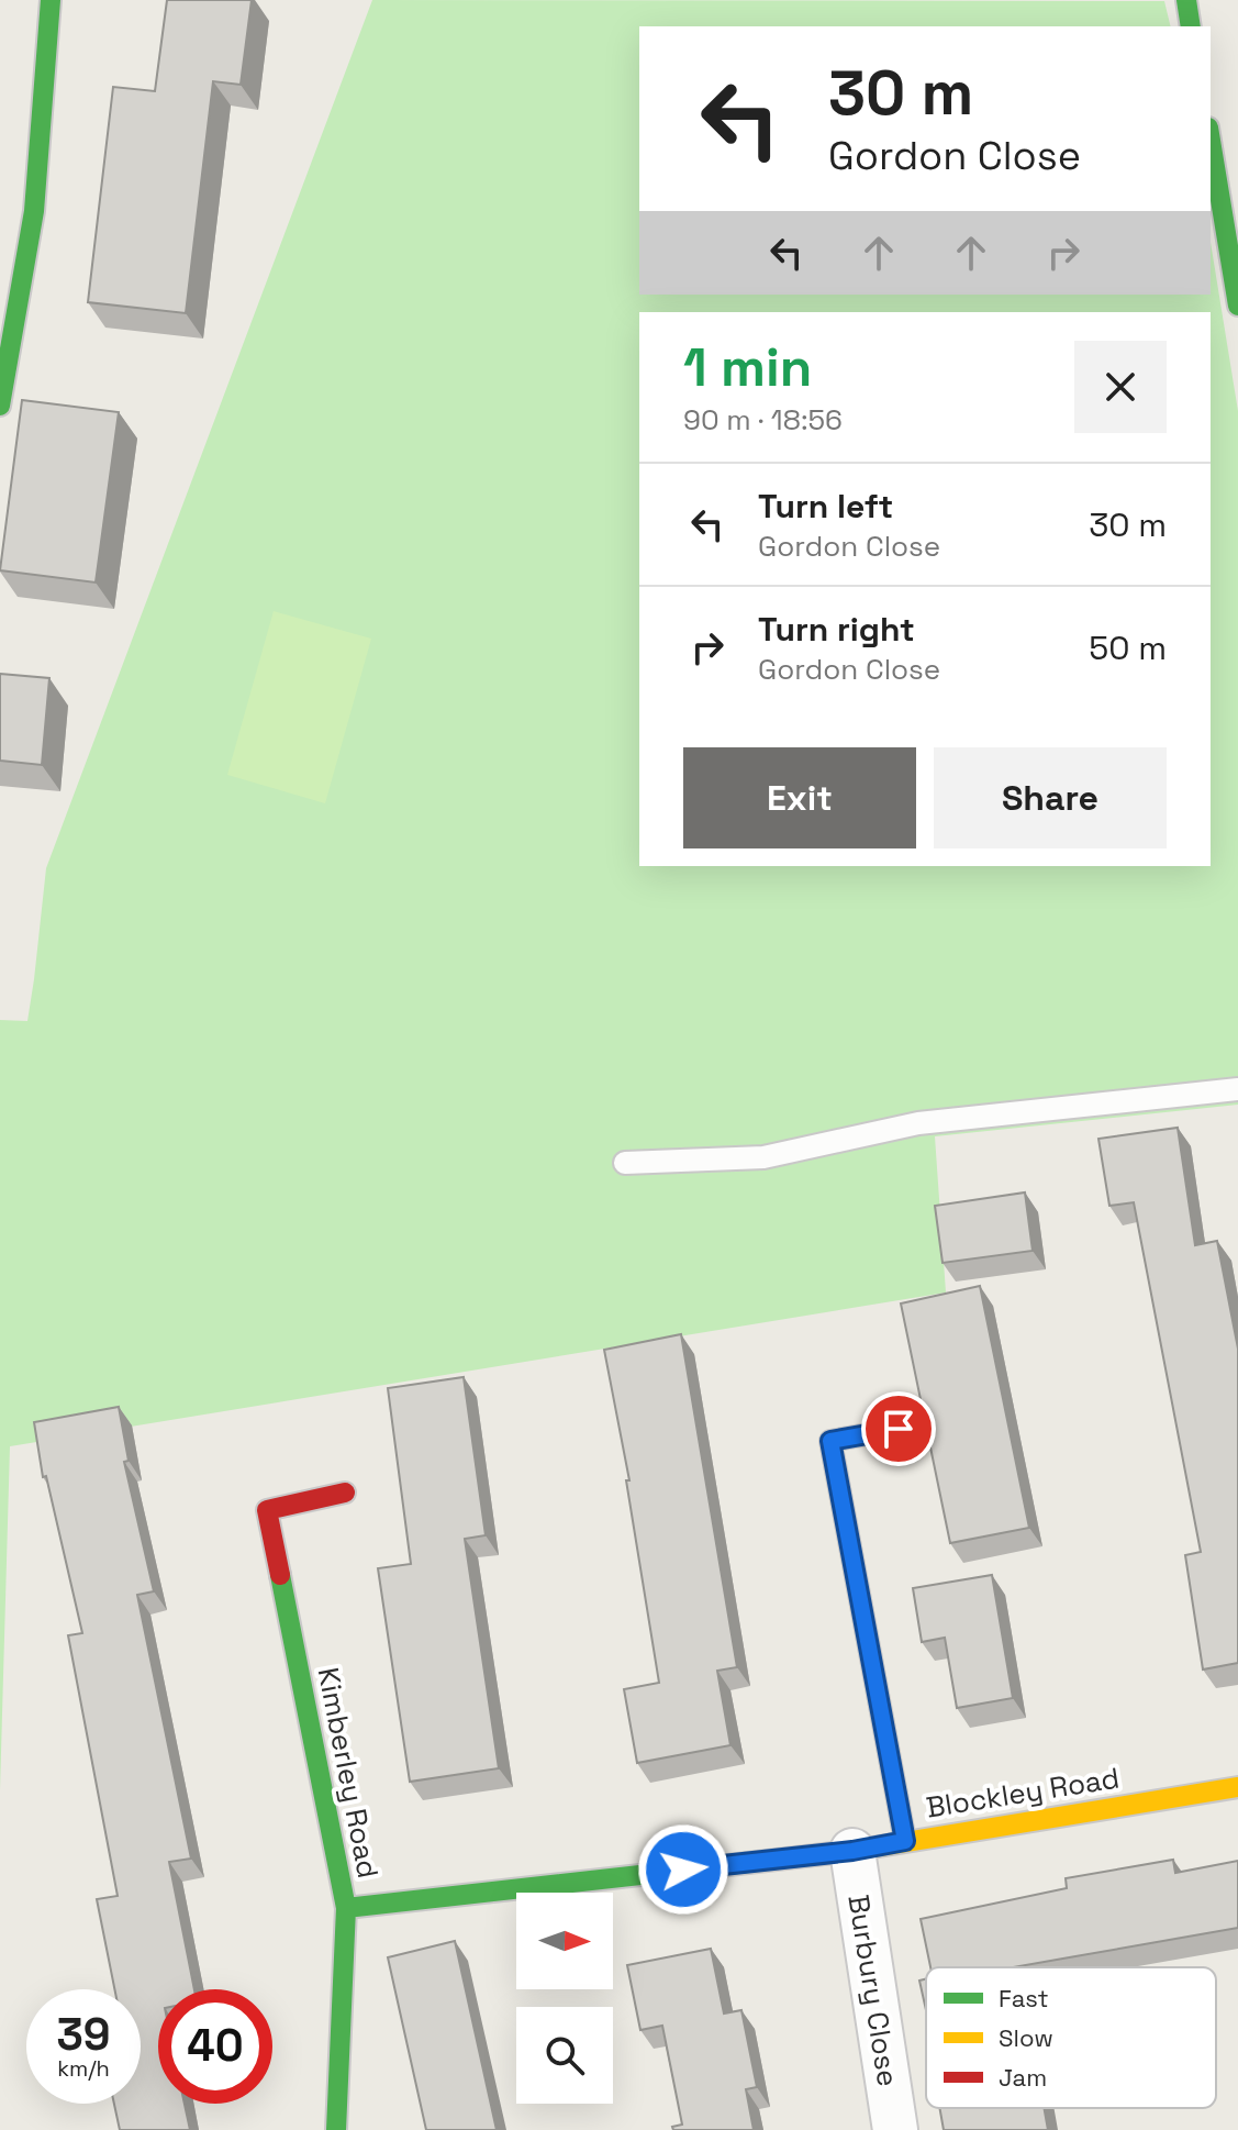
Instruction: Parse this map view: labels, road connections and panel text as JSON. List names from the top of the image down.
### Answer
{
  "streets": {
    "street": ["Kimberley Road", "Blockley Road", "Burbury Close"]
  },
  "crossings": [
    ["Kimberley Road", "Blockley Road"],
    ["Blockley Road", "Burbury Close"]
  ],
  "legend": ["Fast", "Slow", "Jam"],
  "north": "right",
  "page": {
    "turn": ["30 m", "Gordon Close"],
    "heading": ["1 min", "90 m · 18:56"],
    "list": [
      {
        "name": "Turn left",
        "note": "Gordon Close",
        "value": "30 m"
      },
      {
        "name": "Turn right",
        "note": "Gordon Close",
        "value": "50 m"
      }
    ],
    "buttons": ["Exit", "Share"],
    "speed": "39 km/h",
    "limit": "40"
  }
}
